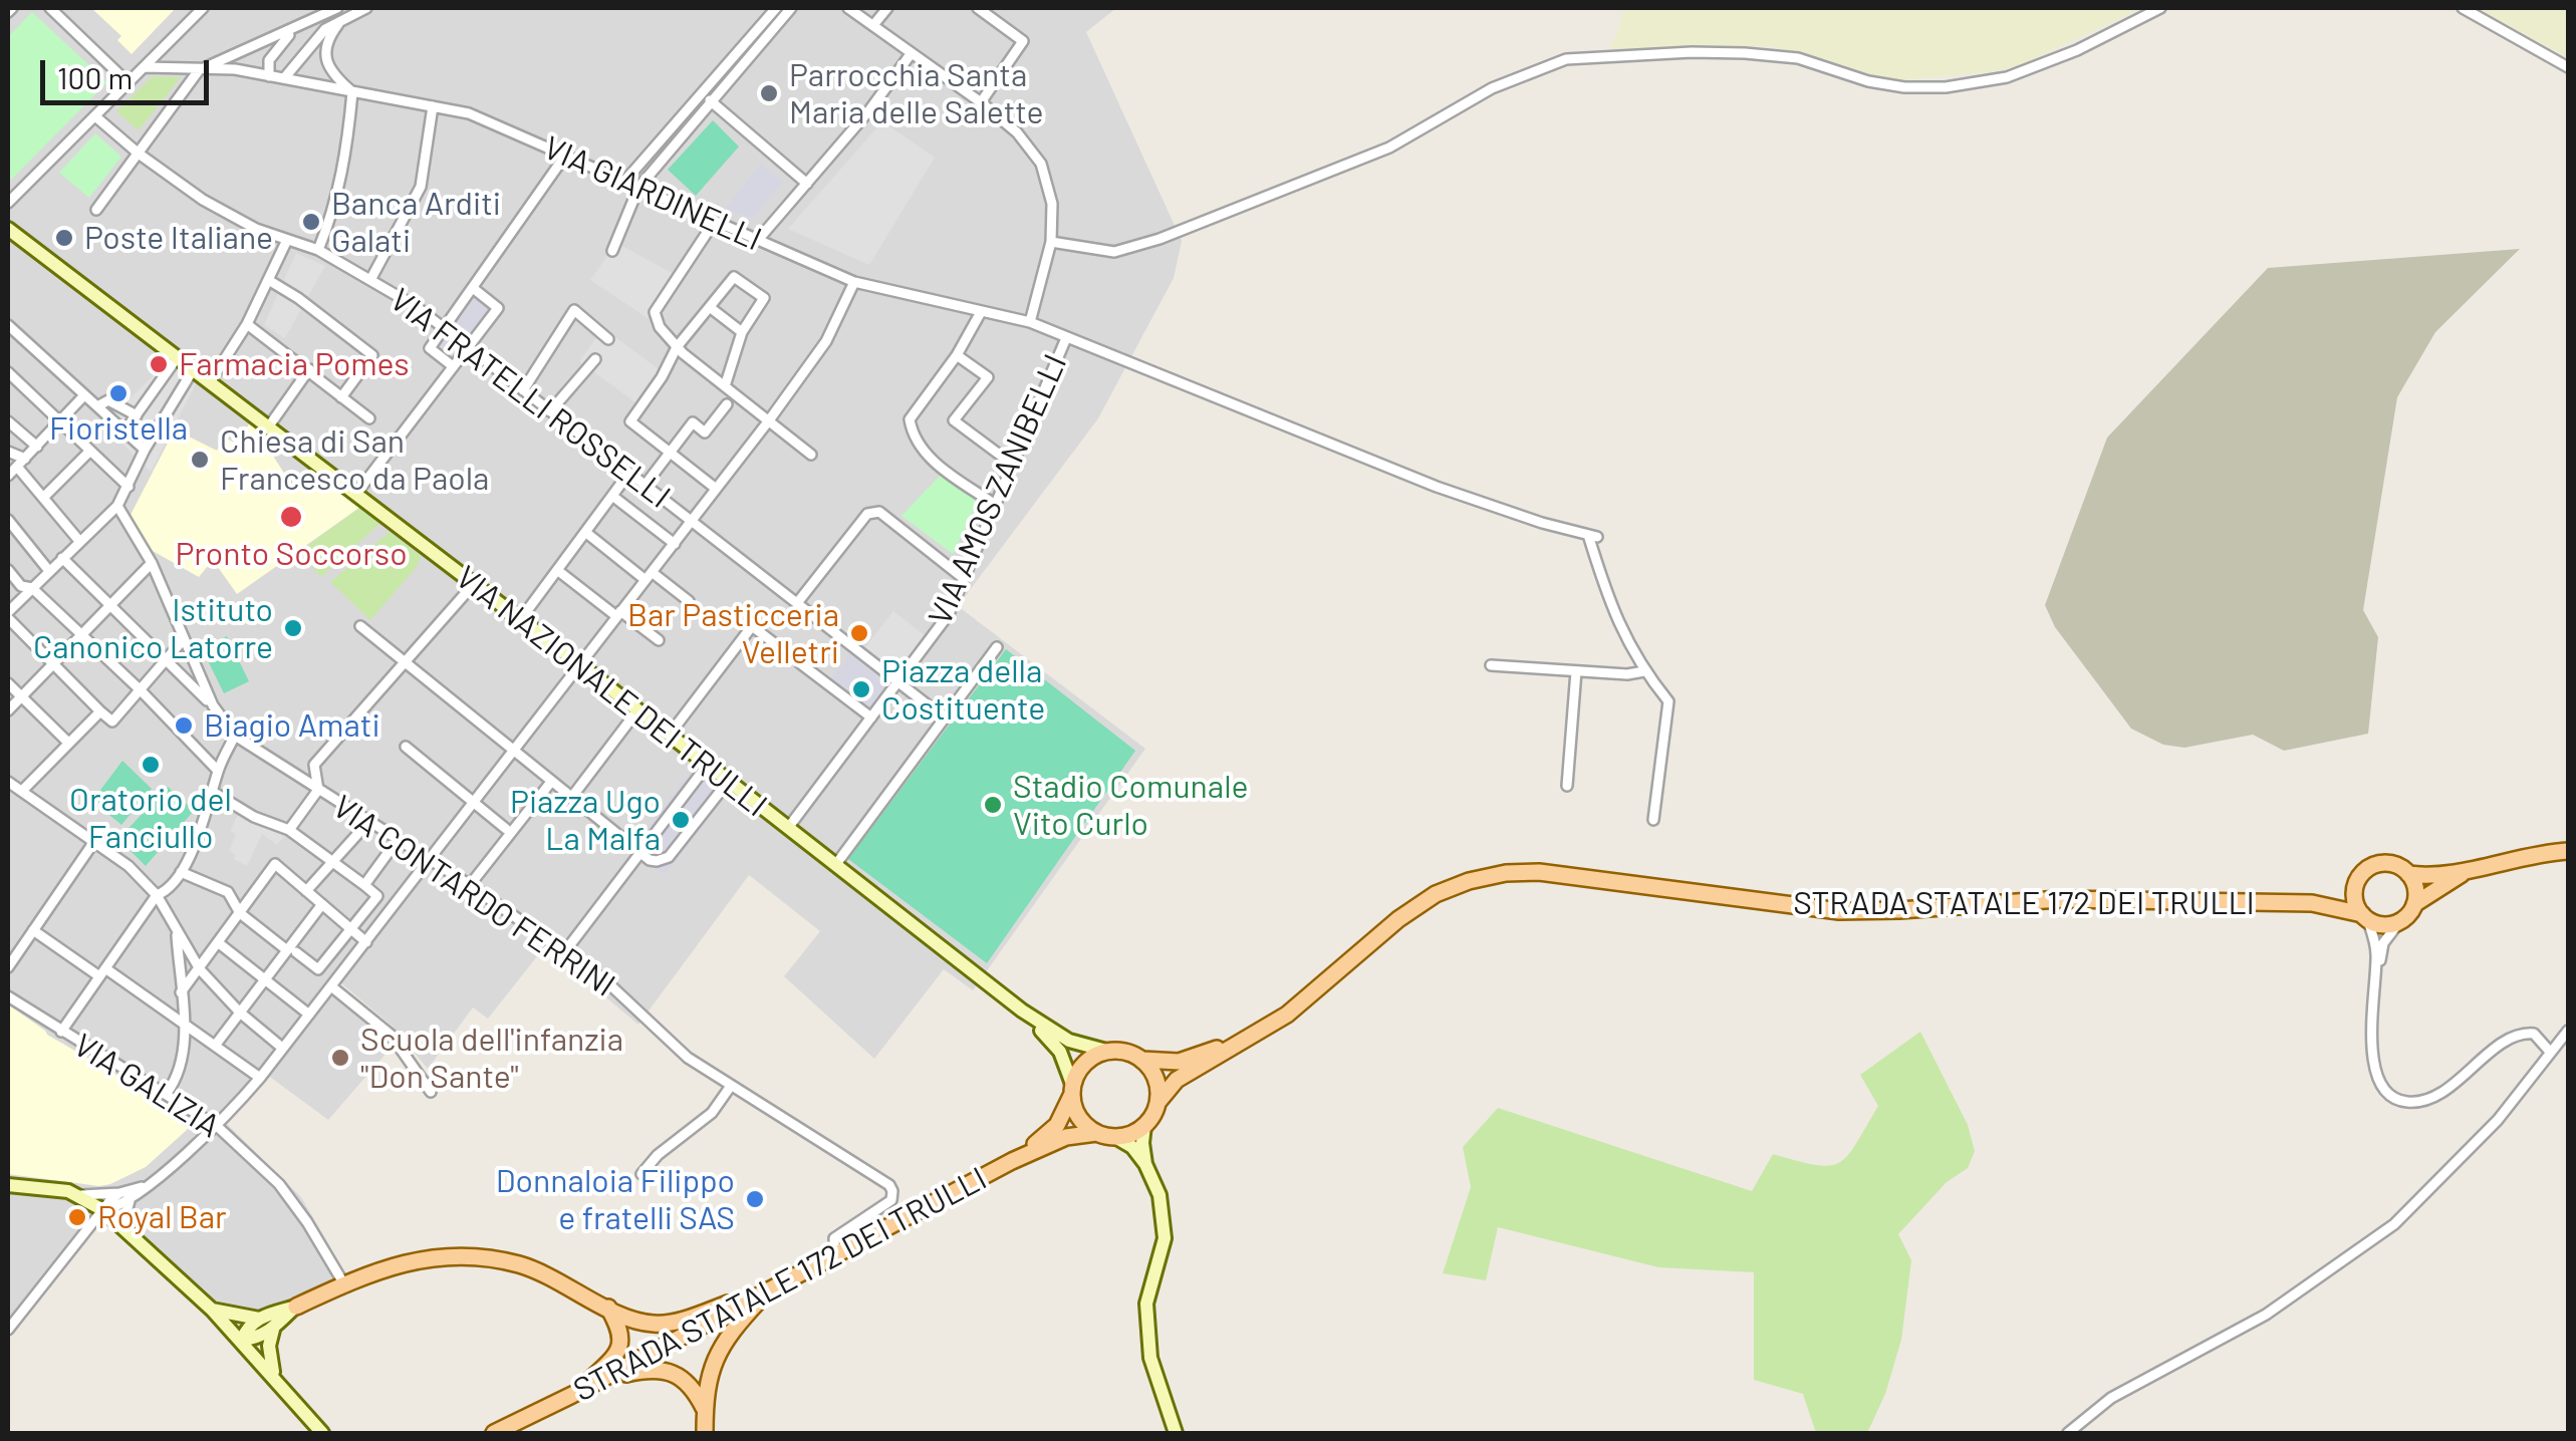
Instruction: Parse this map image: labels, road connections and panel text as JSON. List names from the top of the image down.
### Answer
{
  "streets": {
    "main road": ["STRADA STATALE 172 DEI TRULLI"],
    "street": [
      "VIA GIARDINELLI",
      "VIA FRATELLI ROSSELLI",
      "VIA AMOS ZANIBELLI",
      "VIA NAZIONALE DEI TRULLI",
      "VIA CONTARDO FERRINI",
      "VIA GALIZIA"
    ]
  },
  "crossings": [
    ["VIA GIARDINELLI", "VIA AMOS ZANIBELLI"],
    ["VIA FRATELLI ROSSELLI", "VIA AMOS ZANIBELLI"],
    ["VIA NAZIONALE DEI TRULLI", "STRADA STATALE 172 DEI TRULLI"],
    ["VIA CONTARDO FERRINI", "STRADA STATALE 172 DEI TRULLI"]
  ],
  "places": [
    "Parrocchia Santa Maria delle Salette",
    "Banca Arditi Galati",
    "Poste Italiane",
    "Farmacia Pomes",
    "Fioristella",
    "Chiesa di San Francesco da Paola",
    "Pronto Soccorso",
    "Istituto Canonico Latorre",
    "Bar Pasticceria Velletri",
    "Piazza della Costituente",
    "Biagio Amati",
    "Oratorio del Fanciullo",
    "Stadio Comunale Vito Curlo",
    "Piazza Ugo La Malfa",
    "Scuola dell'infanzia \"Don Sante\"",
    "Donnaloia Filippo e fratelli SAS",
    "Royal Bar"
  ],
  "scale_bar": "100 m"
}
